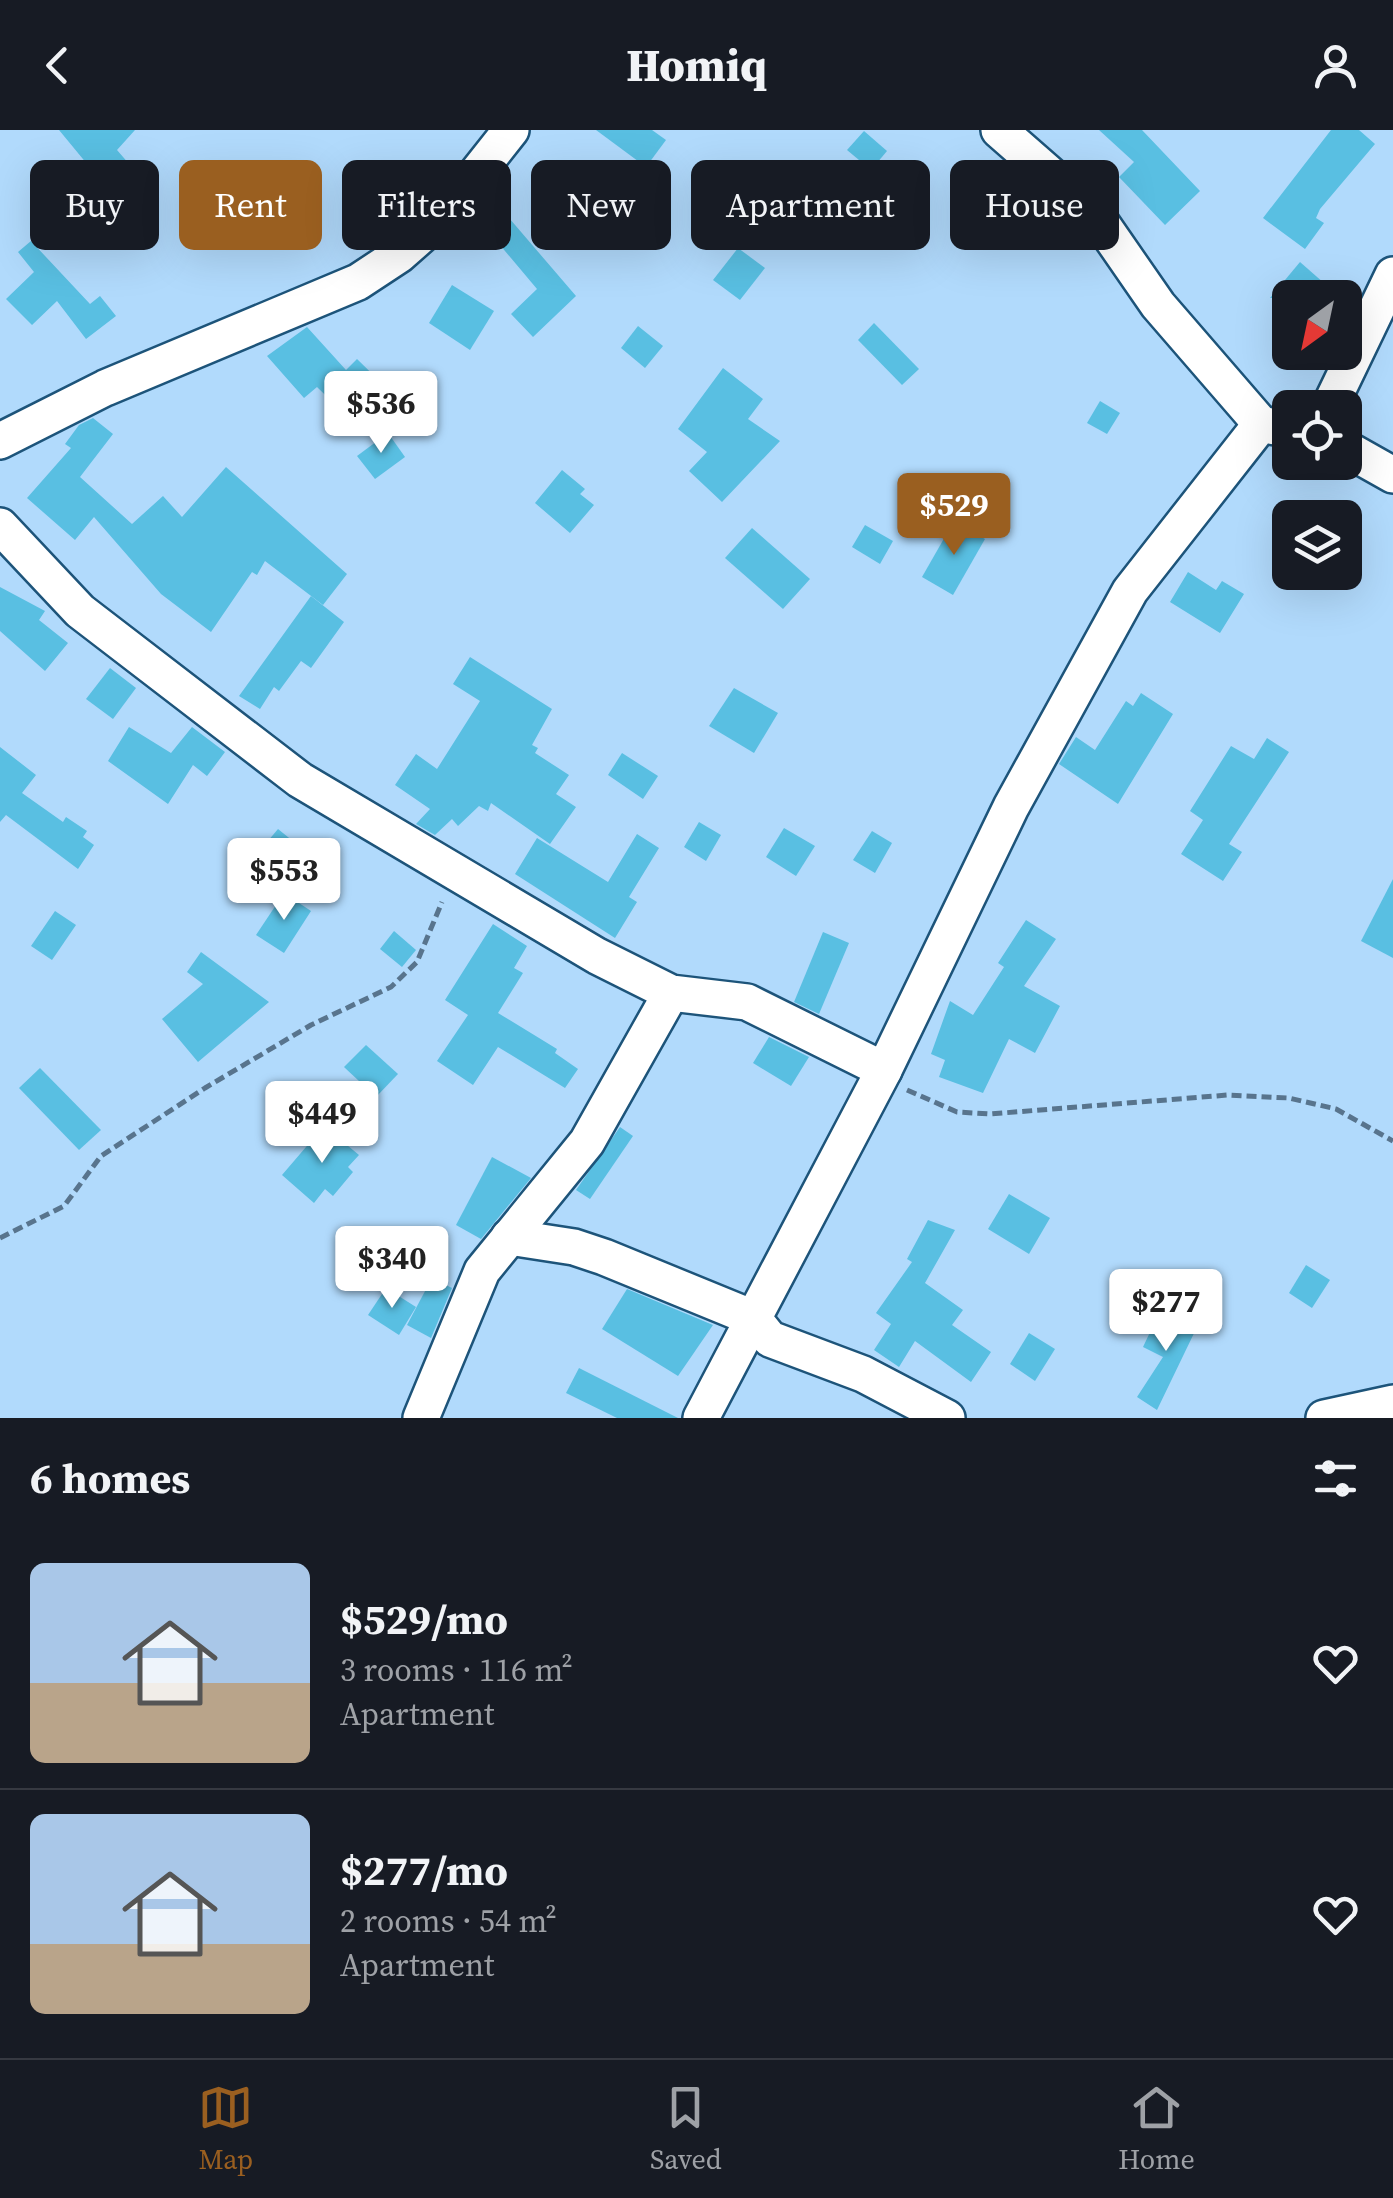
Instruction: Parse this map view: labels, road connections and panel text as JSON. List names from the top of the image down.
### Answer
{
  "north": "bottom left",
  "page": {
    "header": "Homiq",
    "chip": [
      "Buy",
      "Rent",
      "Filters",
      "New",
      "Apartment",
      "House"
    ],
    "price": [
      "$536",
      "$529",
      "$553",
      "$449",
      "$340",
      "$277"
    ],
    "heading": "6 homes",
    "list": [
      {
        "name": "$529/mo",
        "note": "3 rooms · 116 m² · Apartment"
      },
      {
        "name": "$277/mo",
        "note": "2 rooms · 54 m² · Apartment"
      }
    ],
    "tabs": ["Map", "Saved", "Home"]
  }
}
